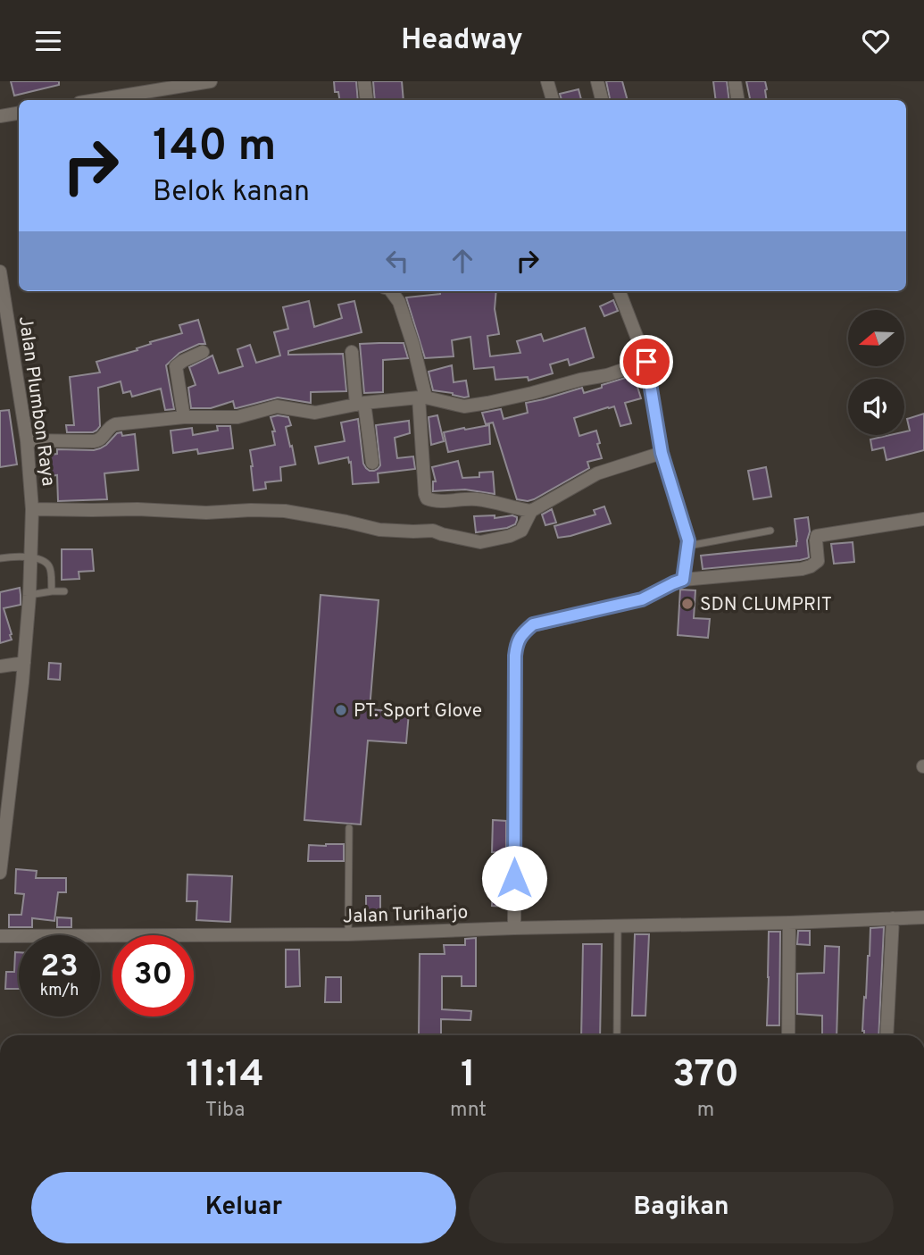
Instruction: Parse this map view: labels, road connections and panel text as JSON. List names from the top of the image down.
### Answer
{
  "streets": {
    "street": ["Jalan Plumbon Raya", "Jalan Turiharjo"]
  },
  "places": ["SDN CLUMPRIT", "PT. Sport Glove"],
  "north": "left",
  "page": {
    "header": "Headway",
    "turn": ["140 m", "Belok kanan"],
    "speed": "23 km/h",
    "limit": "30",
    "eta": [
      "11:14",
      "Tiba",
      "1",
      "mnt",
      "370",
      "m"
    ],
    "buttons": ["Keluar", "Bagikan"]
  }
}
